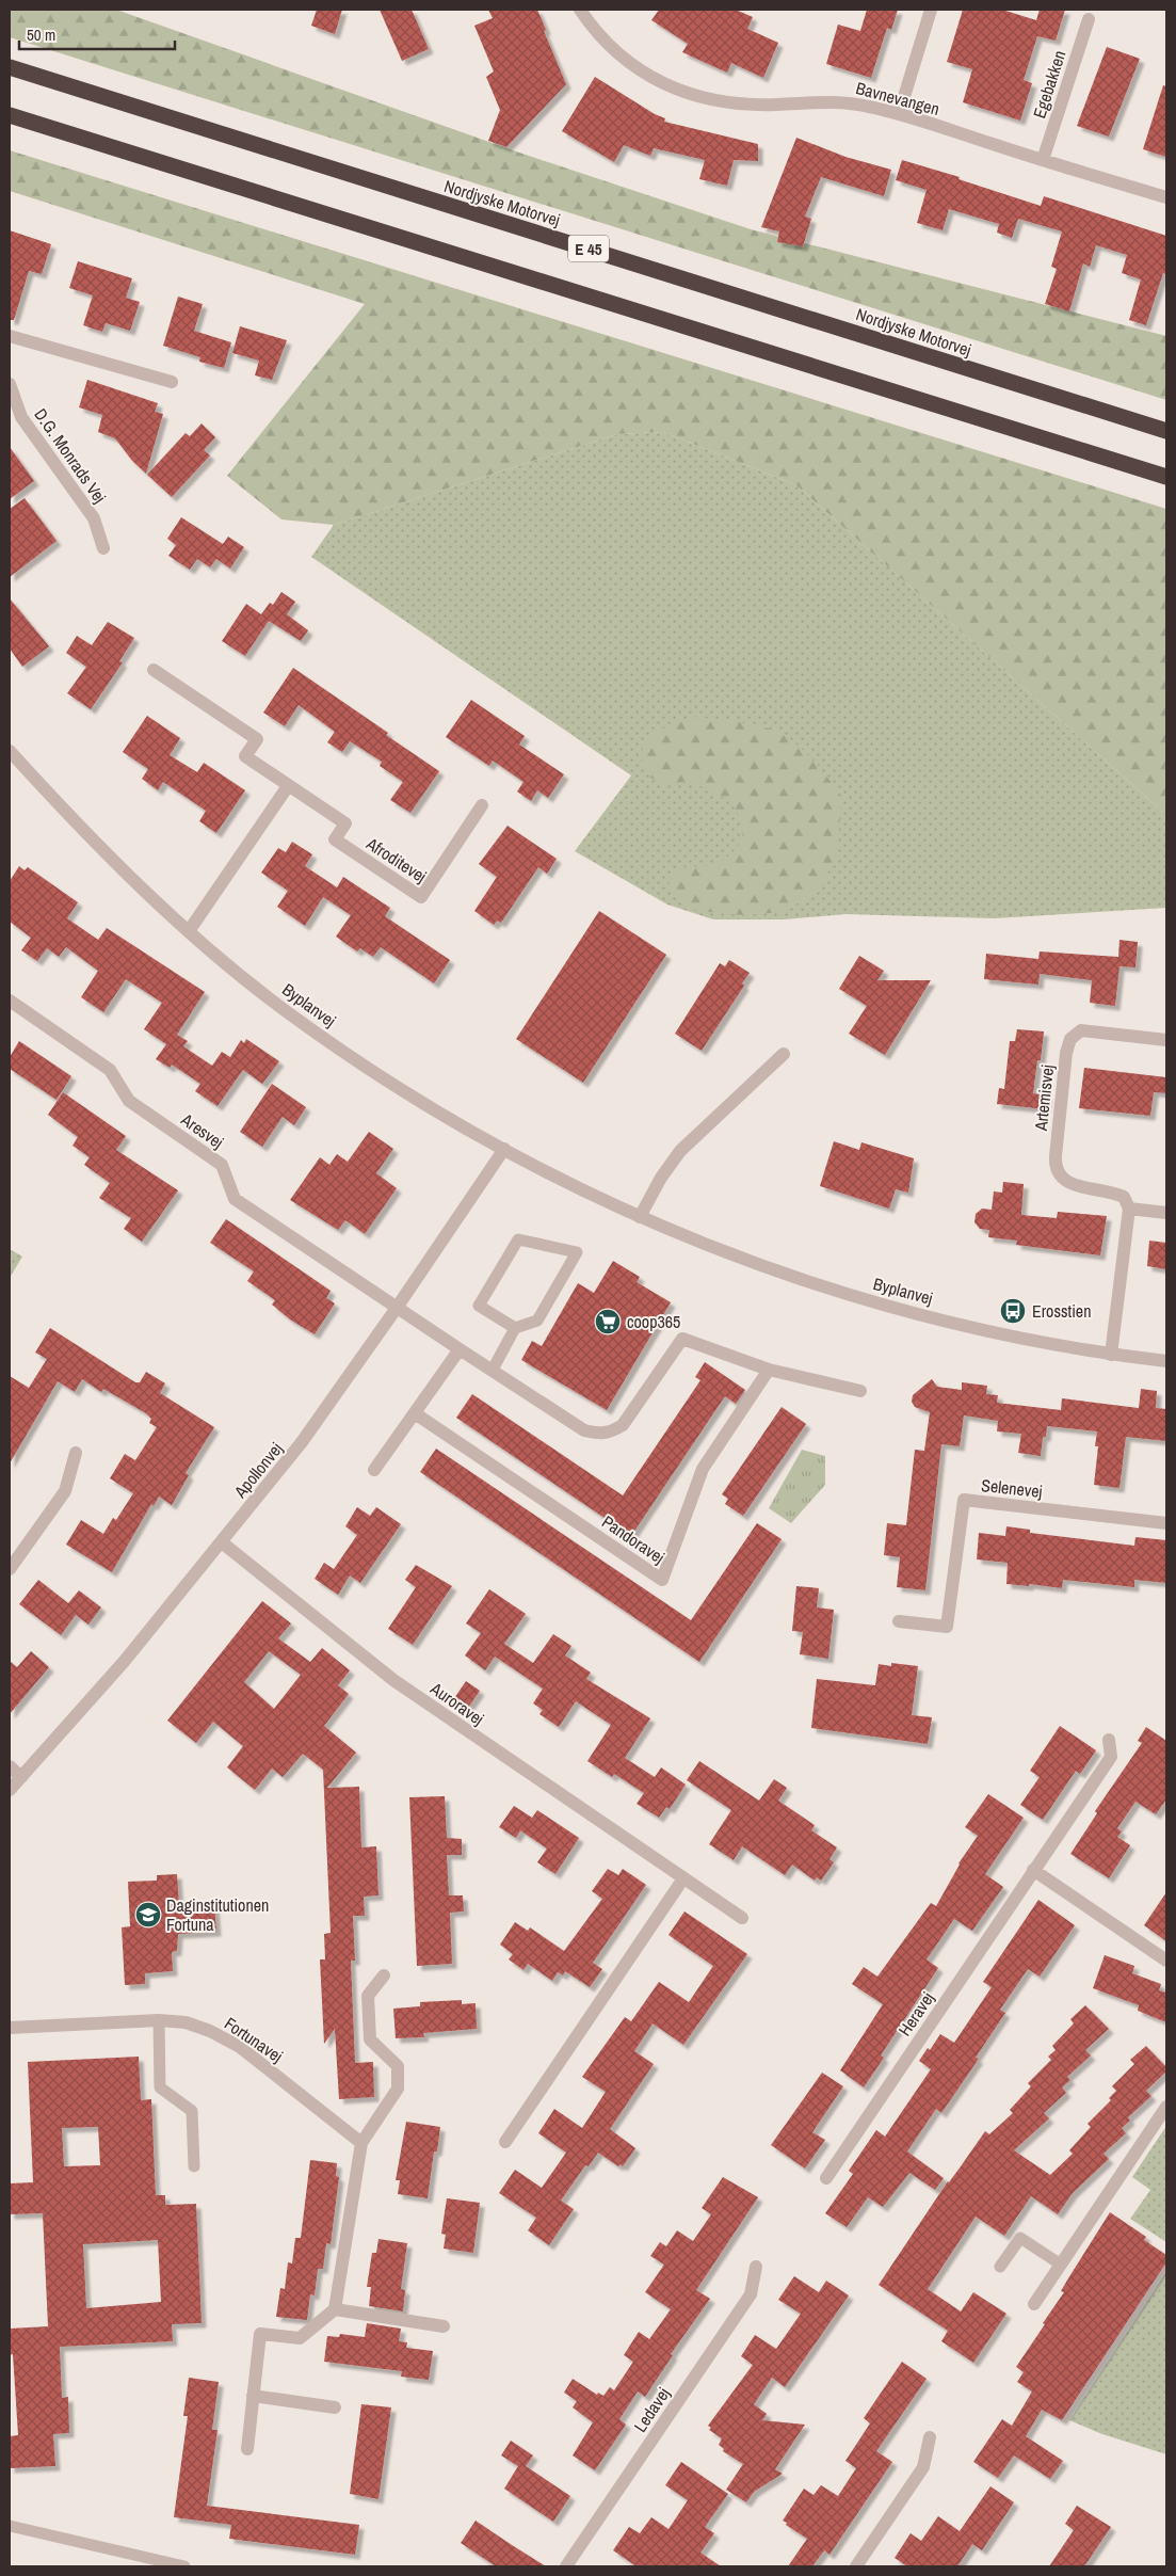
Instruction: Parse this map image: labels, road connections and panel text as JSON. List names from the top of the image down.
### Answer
{
  "streets": {
    "highway": ["Nordjyske Motorvej", "E 45"],
    "street": [
      "Egebakken",
      "Bavnevangen",
      "D.G. Monrads Vej",
      "Afroditevej",
      "Byplanvej",
      "Artemisvej",
      "Aresvej",
      "Apollonvej",
      "Selenevej",
      "Pandoravej",
      "Auroravej",
      "Heravej",
      "Fortunavej",
      "Ledavej"
    ]
  },
  "crossings": [
    ["Egebakken", "Bavnevangen"],
    ["Byplanvej", "Apollonvej"],
    ["Aresvej", "Apollonvej"],
    ["Apollonvej", "Auroravej"]
  ],
  "places": {
    "bus stop": ["Erosstien"],
    "supermarket": ["coop365"],
    "school or university": ["Daginstitutionen Fortuna"]
  },
  "scale_bar": "50 m"
}
